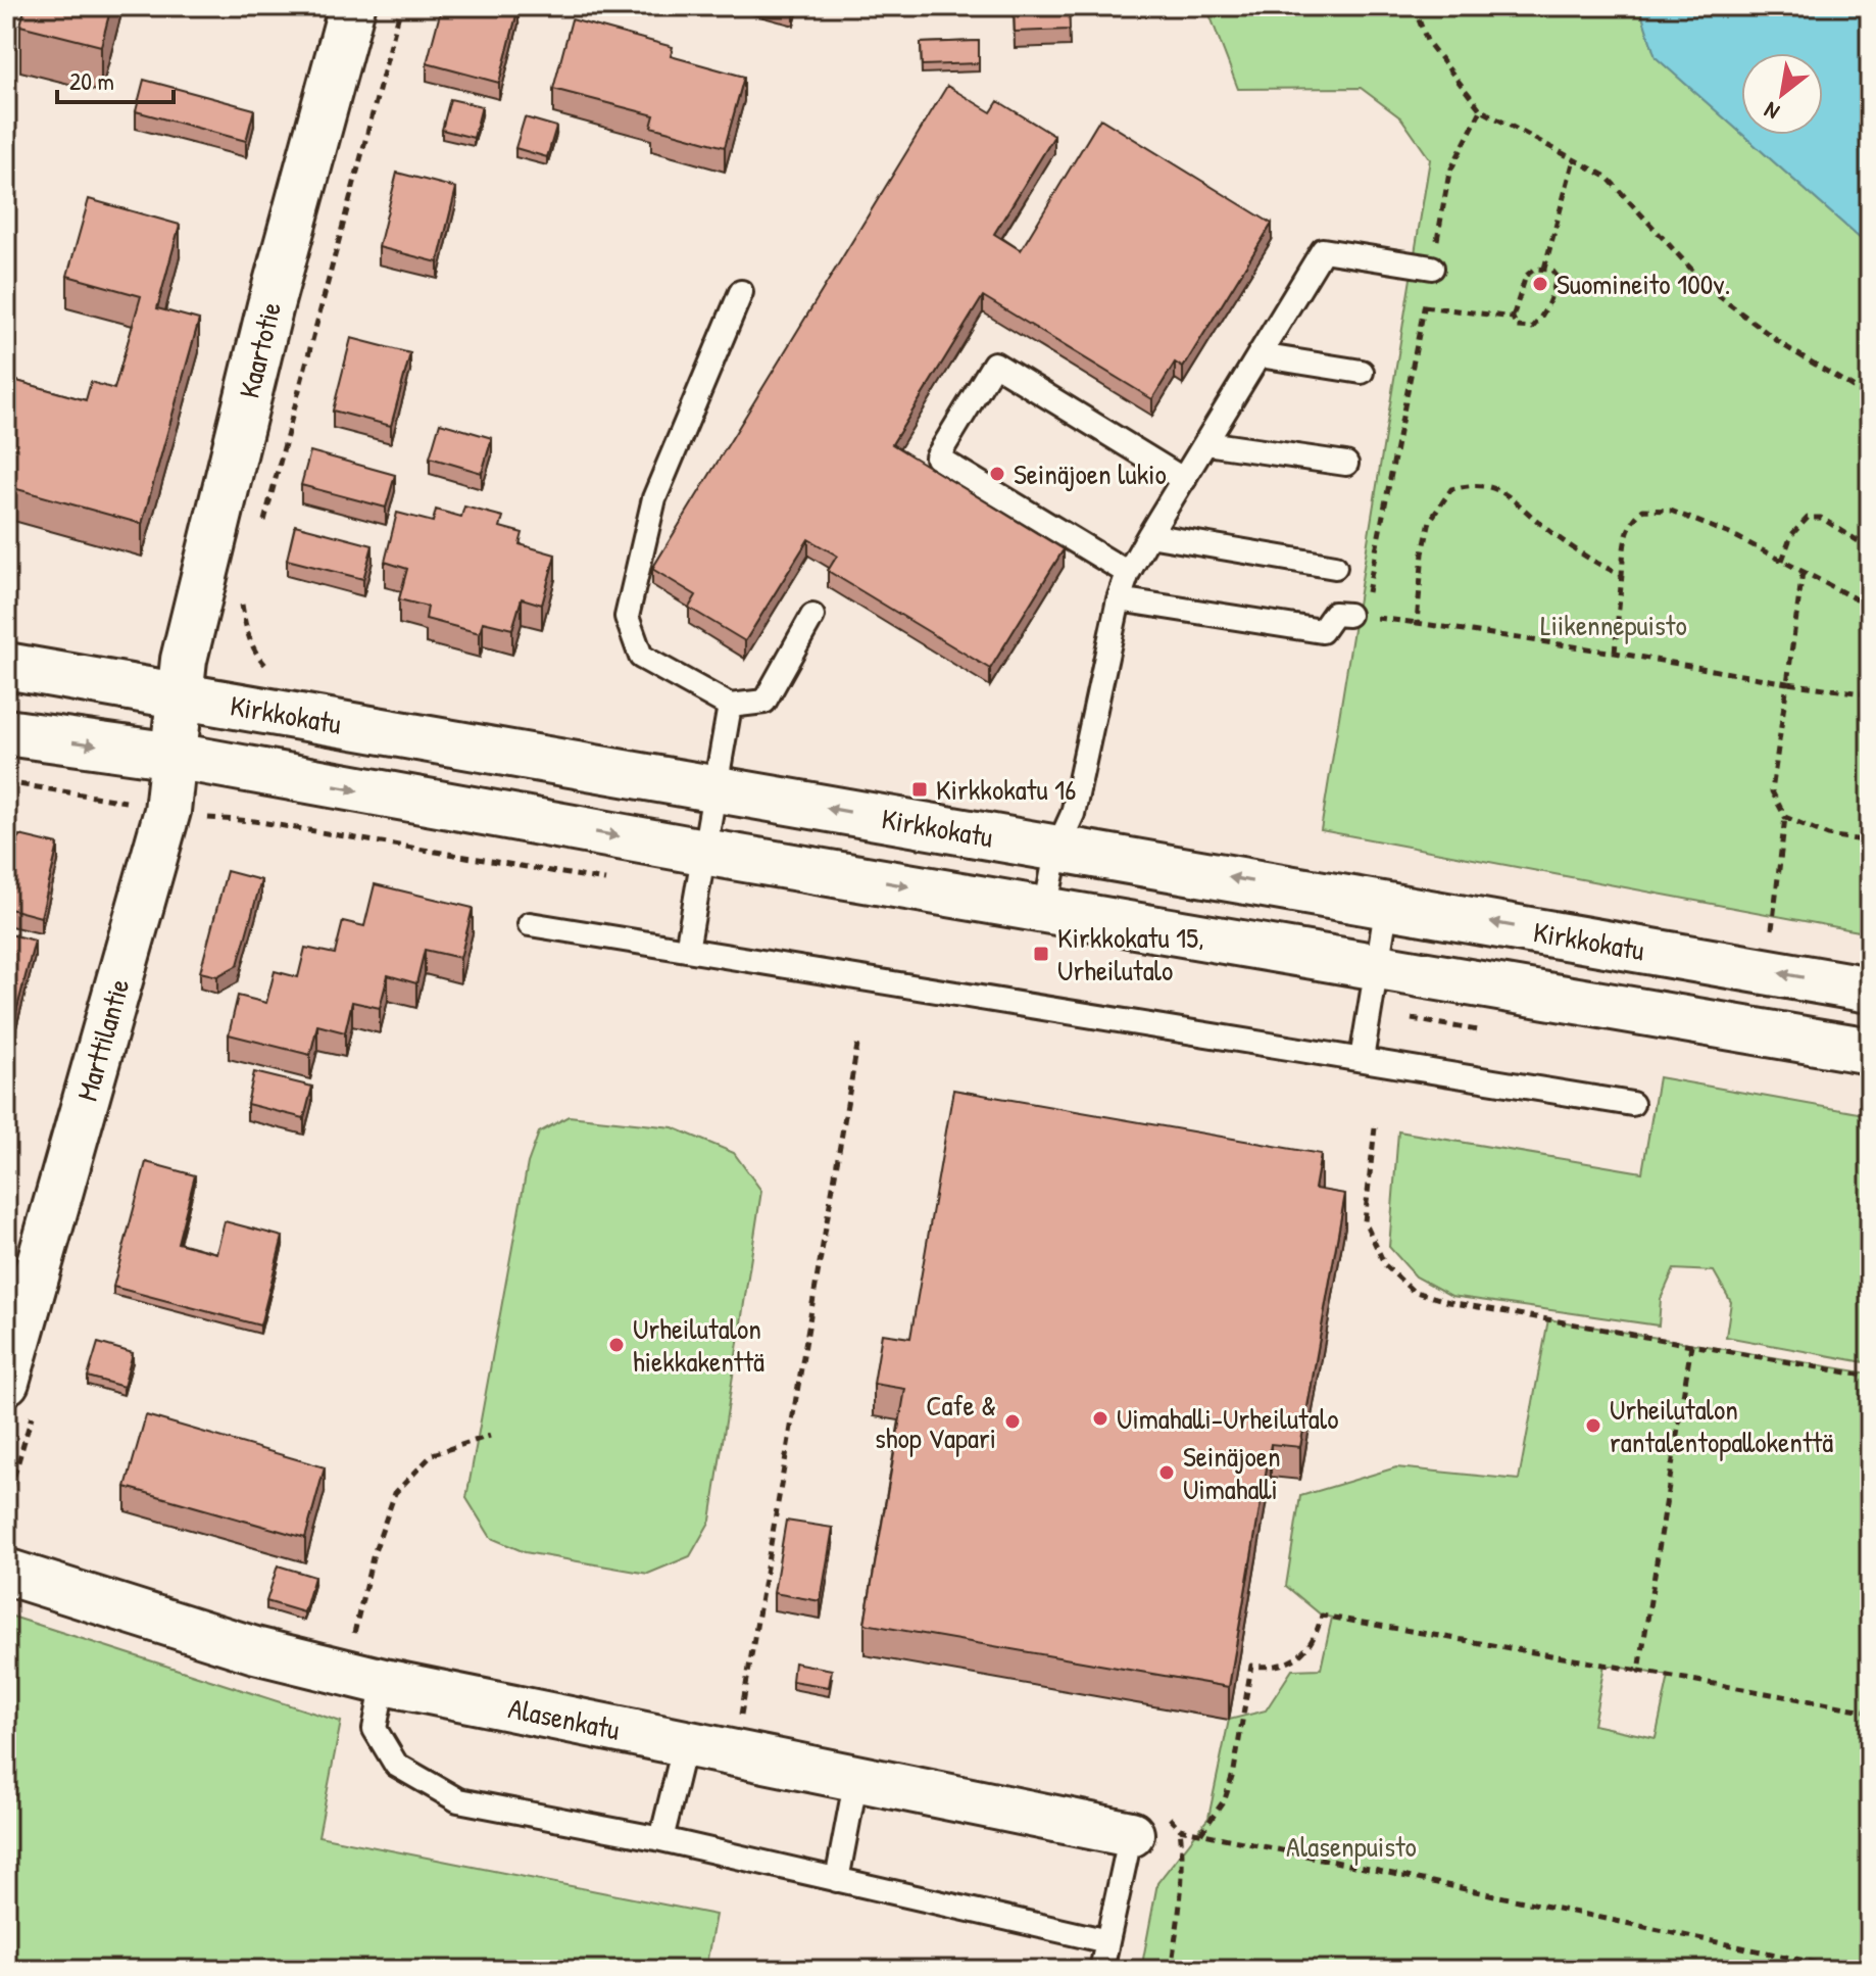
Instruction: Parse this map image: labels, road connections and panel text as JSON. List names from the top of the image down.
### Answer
{
  "streets": {
    "main road": [
      "Kaartotie",
      "Kirkkokatu",
      "Marttilantie",
      "Alasenkatu"
    ]
  },
  "crossings": [
    ["Kaartotie", "Kirkkokatu"],
    ["Kaartotie", "Marttilantie"],
    ["Kirkkokatu", "Marttilantie"]
  ],
  "parks": ["Liikennepuisto", "Alasenpuisto"],
  "places": {
    "other": [
      "Suomineito 100v.",
      "Seinäjoen lukio",
      "Urheilutalon hiekkakenttä",
      "Uimahalli-Urheilutalo",
      "Cafe & shop Vapari",
      "Urheilutalon rantalentopallokenttä",
      "Seinäjoen Uimahalli"
    ],
    "transit": ["Kirkkokatu 16", "Kirkkokatu 15, Urheilutalo"]
  },
  "scale_bar": "20 m",
  "north": "bottom left"
}
